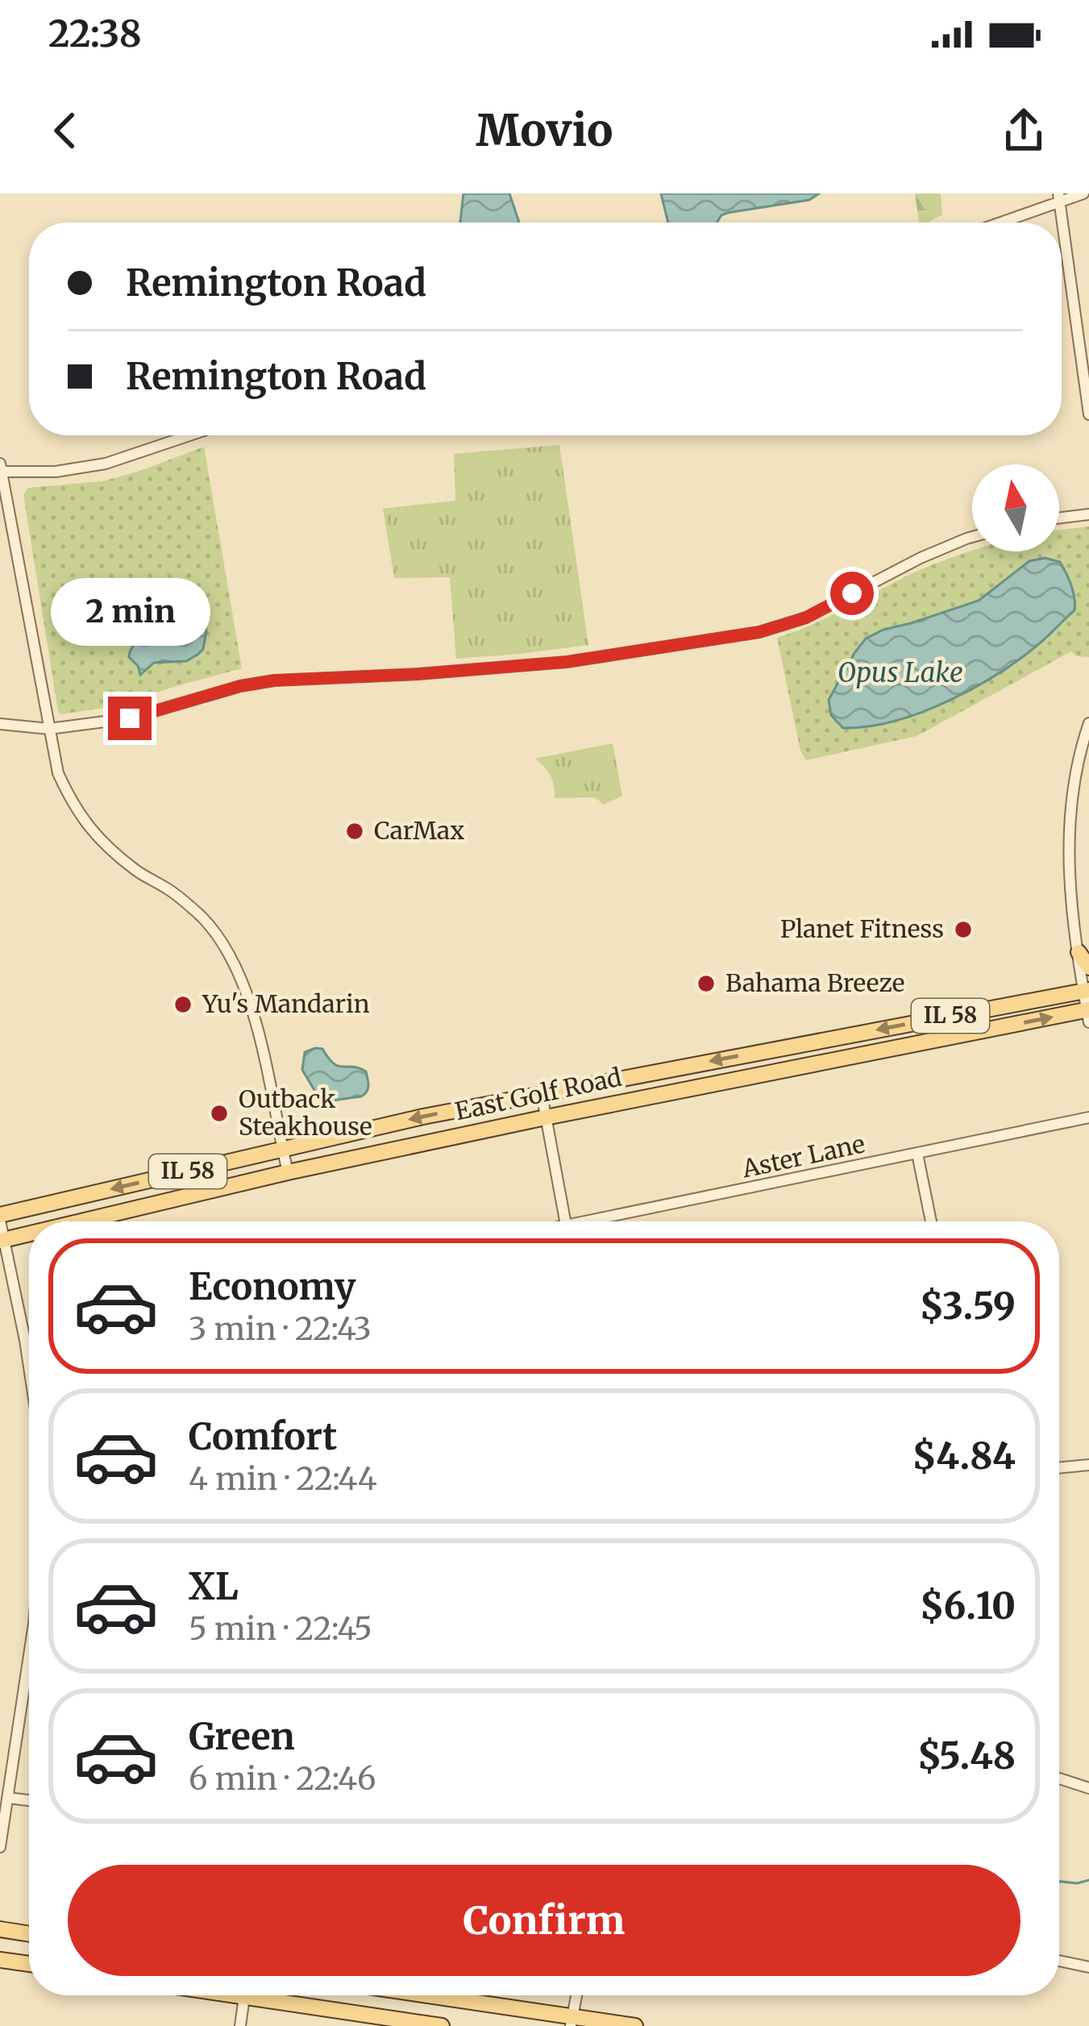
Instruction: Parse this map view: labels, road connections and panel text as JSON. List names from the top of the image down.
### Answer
{
  "streets": {
    "main road": ["IL 58", "East Golf Road"],
    "street": ["Aster Lane"]
  },
  "water": ["Opus Lake"],
  "places": [
    "CarMax",
    "Planet Fitness",
    "Bahama Breeze",
    "Yu's Mandarin",
    "Outback Steakhouse"
  ],
  "north": "top",
  "page": {
    "status": "22:38",
    "header": "Movio",
    "banner": ["Remington Road", "Remington Road"],
    "bubble": "2 min",
    "list": [
      {
        "name": "Economy",
        "note": "3 min · 22:43",
        "value": "$3.59"
      },
      {
        "name": "Comfort",
        "note": "4 min · 22:44",
        "value": "$4.84"
      },
      {
        "name": "XL",
        "note": "5 min · 22:45",
        "value": "$6.10"
      },
      {
        "name": "Green",
        "note": "6 min · 22:46",
        "value": "$5.48"
      }
    ],
    "buttons": "Confirm"
  }
}
